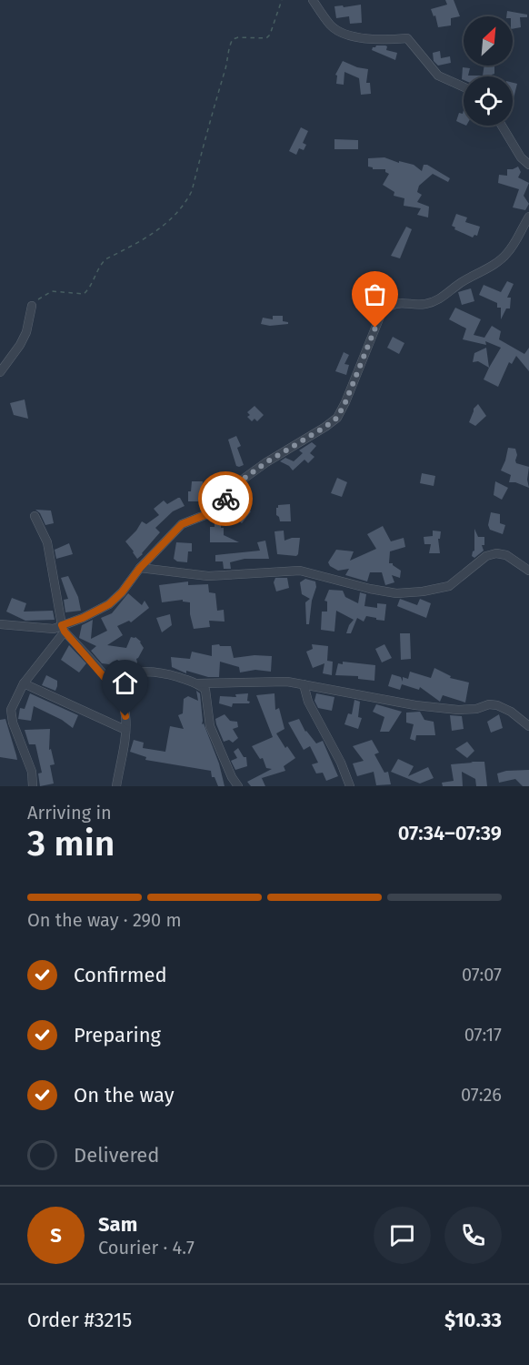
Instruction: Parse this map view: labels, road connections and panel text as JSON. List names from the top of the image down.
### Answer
{
  "north": "top right",
  "page": {
    "heading": ["3 min", "Arriving in", "07:34–07:39"],
    "panel": [
      "Sam",
      "Courier · 4.7",
      "Order #3215",
      "$10.33"
    ],
    "bar": "On the way · 290 m",
    "list": [
      ["Confirmed", "07:07"],
      ["Preparing", "07:17"],
      ["On the way", "07:26"],
      "Delivered"
    ],
    "round": "S"
  }
}
